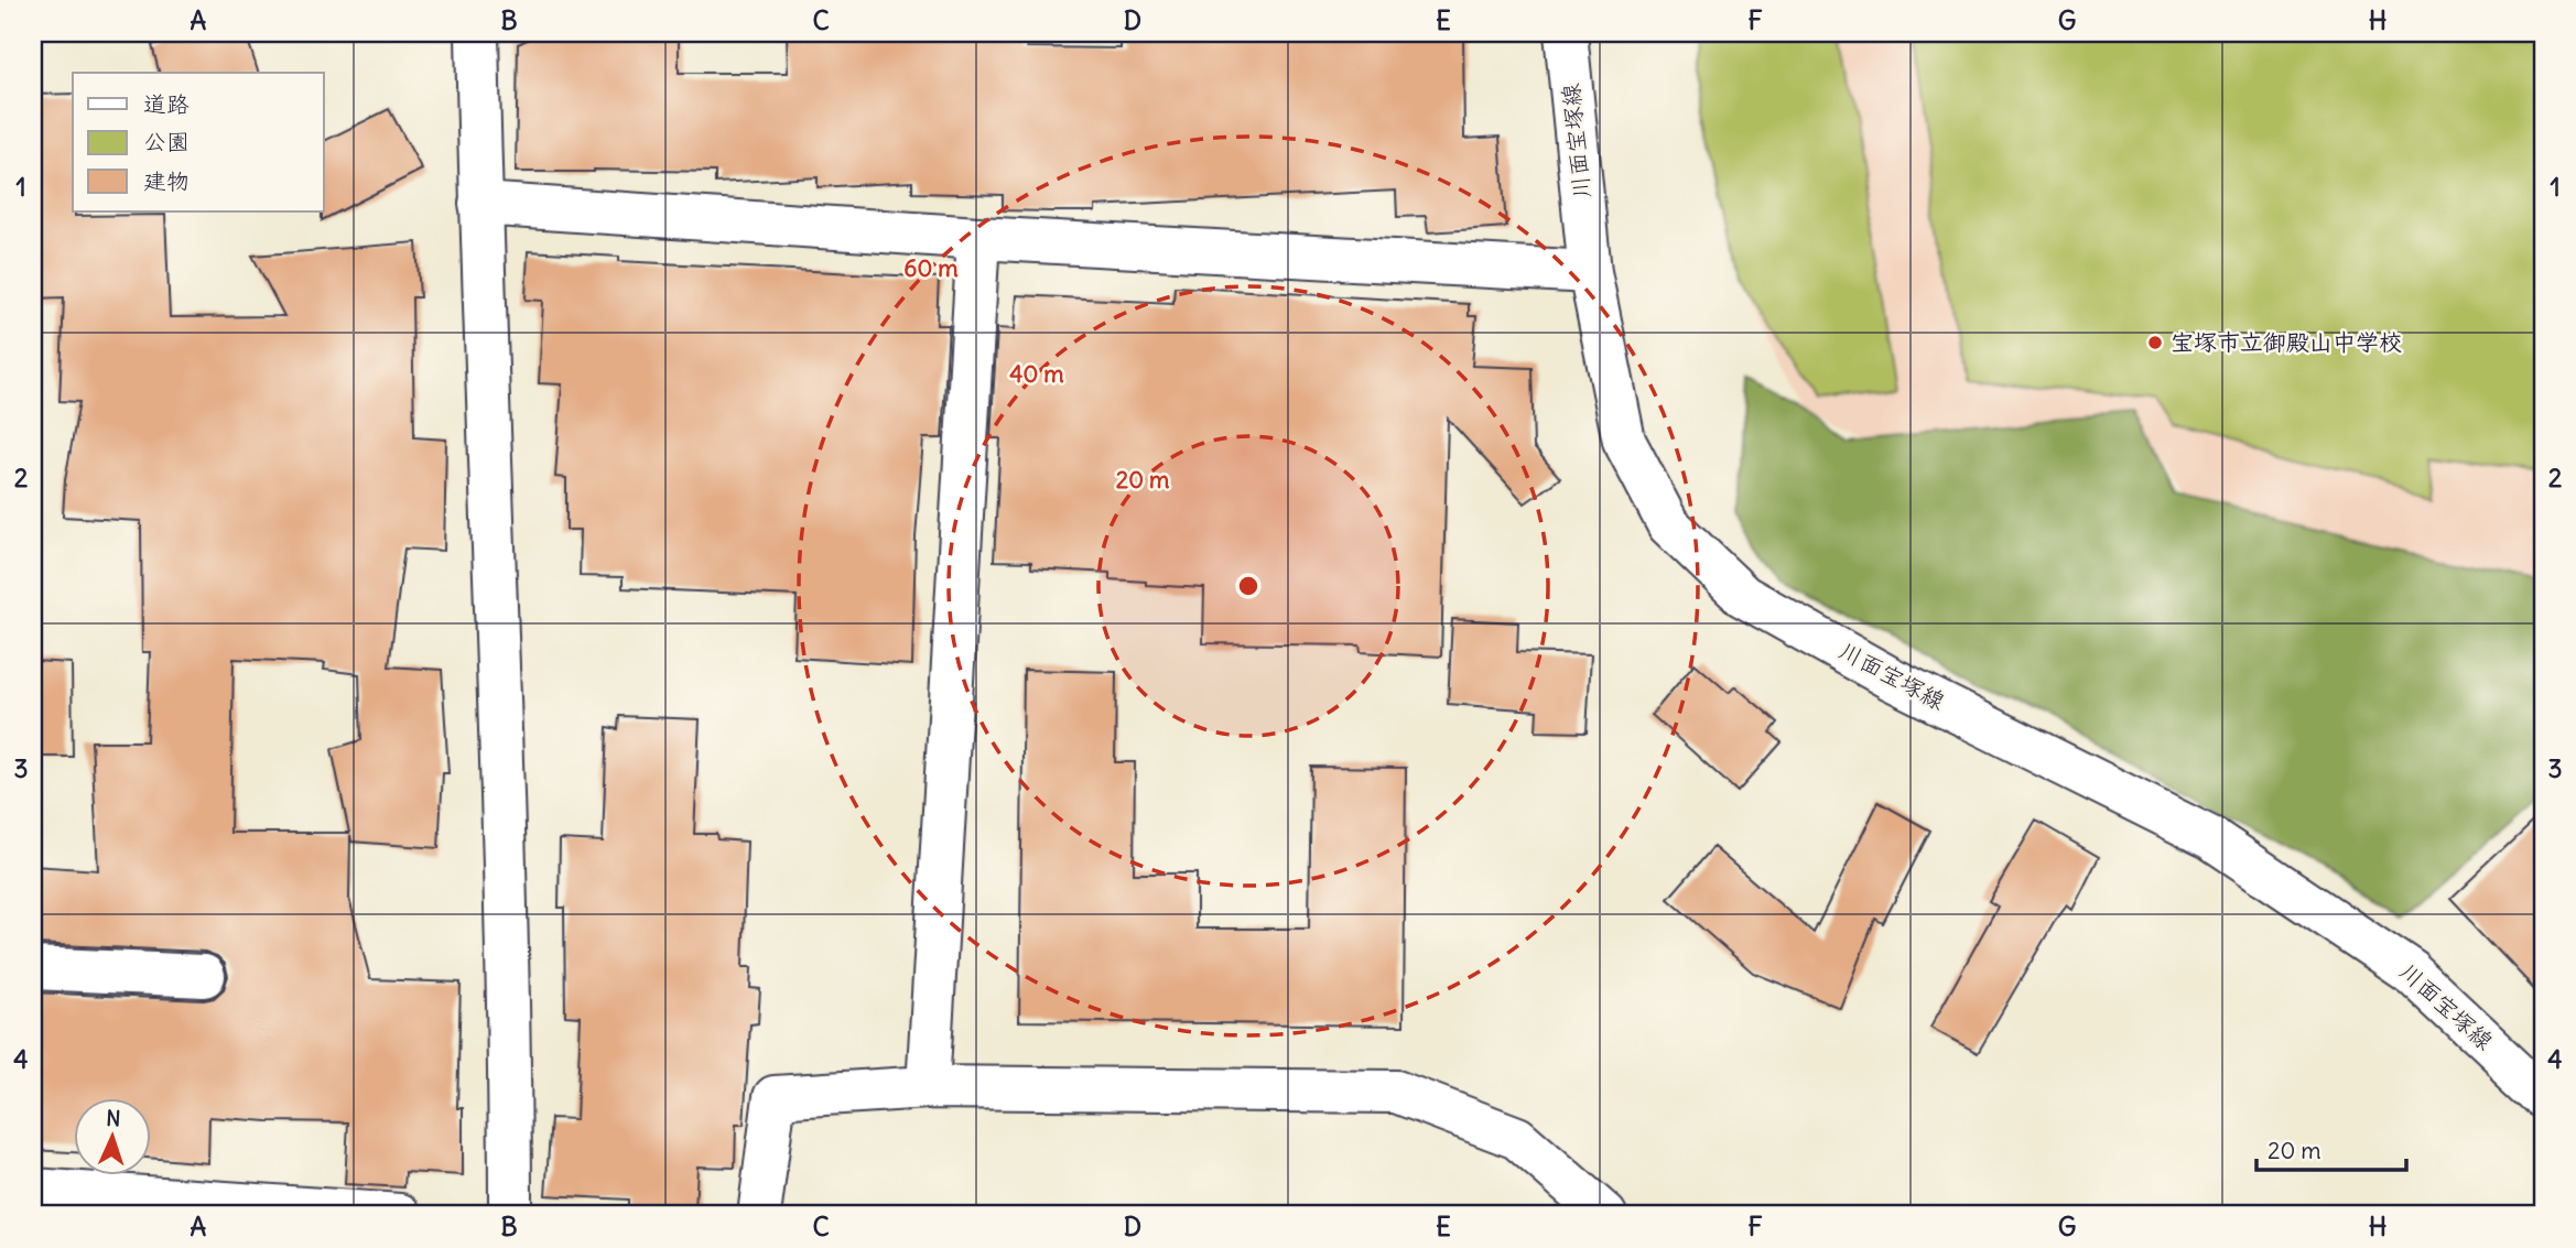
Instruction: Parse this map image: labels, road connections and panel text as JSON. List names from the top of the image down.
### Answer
{
  "streets": {
    "street": ["川面宝塚線"]
  },
  "places": ["宝塚市立御殿山中学校"],
  "legend": ["道路", "公園", "建物"],
  "scale_bar": "20 m",
  "north": "top",
  "grid": {
    "columns": [
      "A",
      "B",
      "C",
      "D",
      "E",
      "F",
      "G",
      "H"
    ],
    "rows": [
      "1",
      "2",
      "3",
      "4"
    ]
  },
  "rings": ["60 m", "40 m", "20 m"]
}
